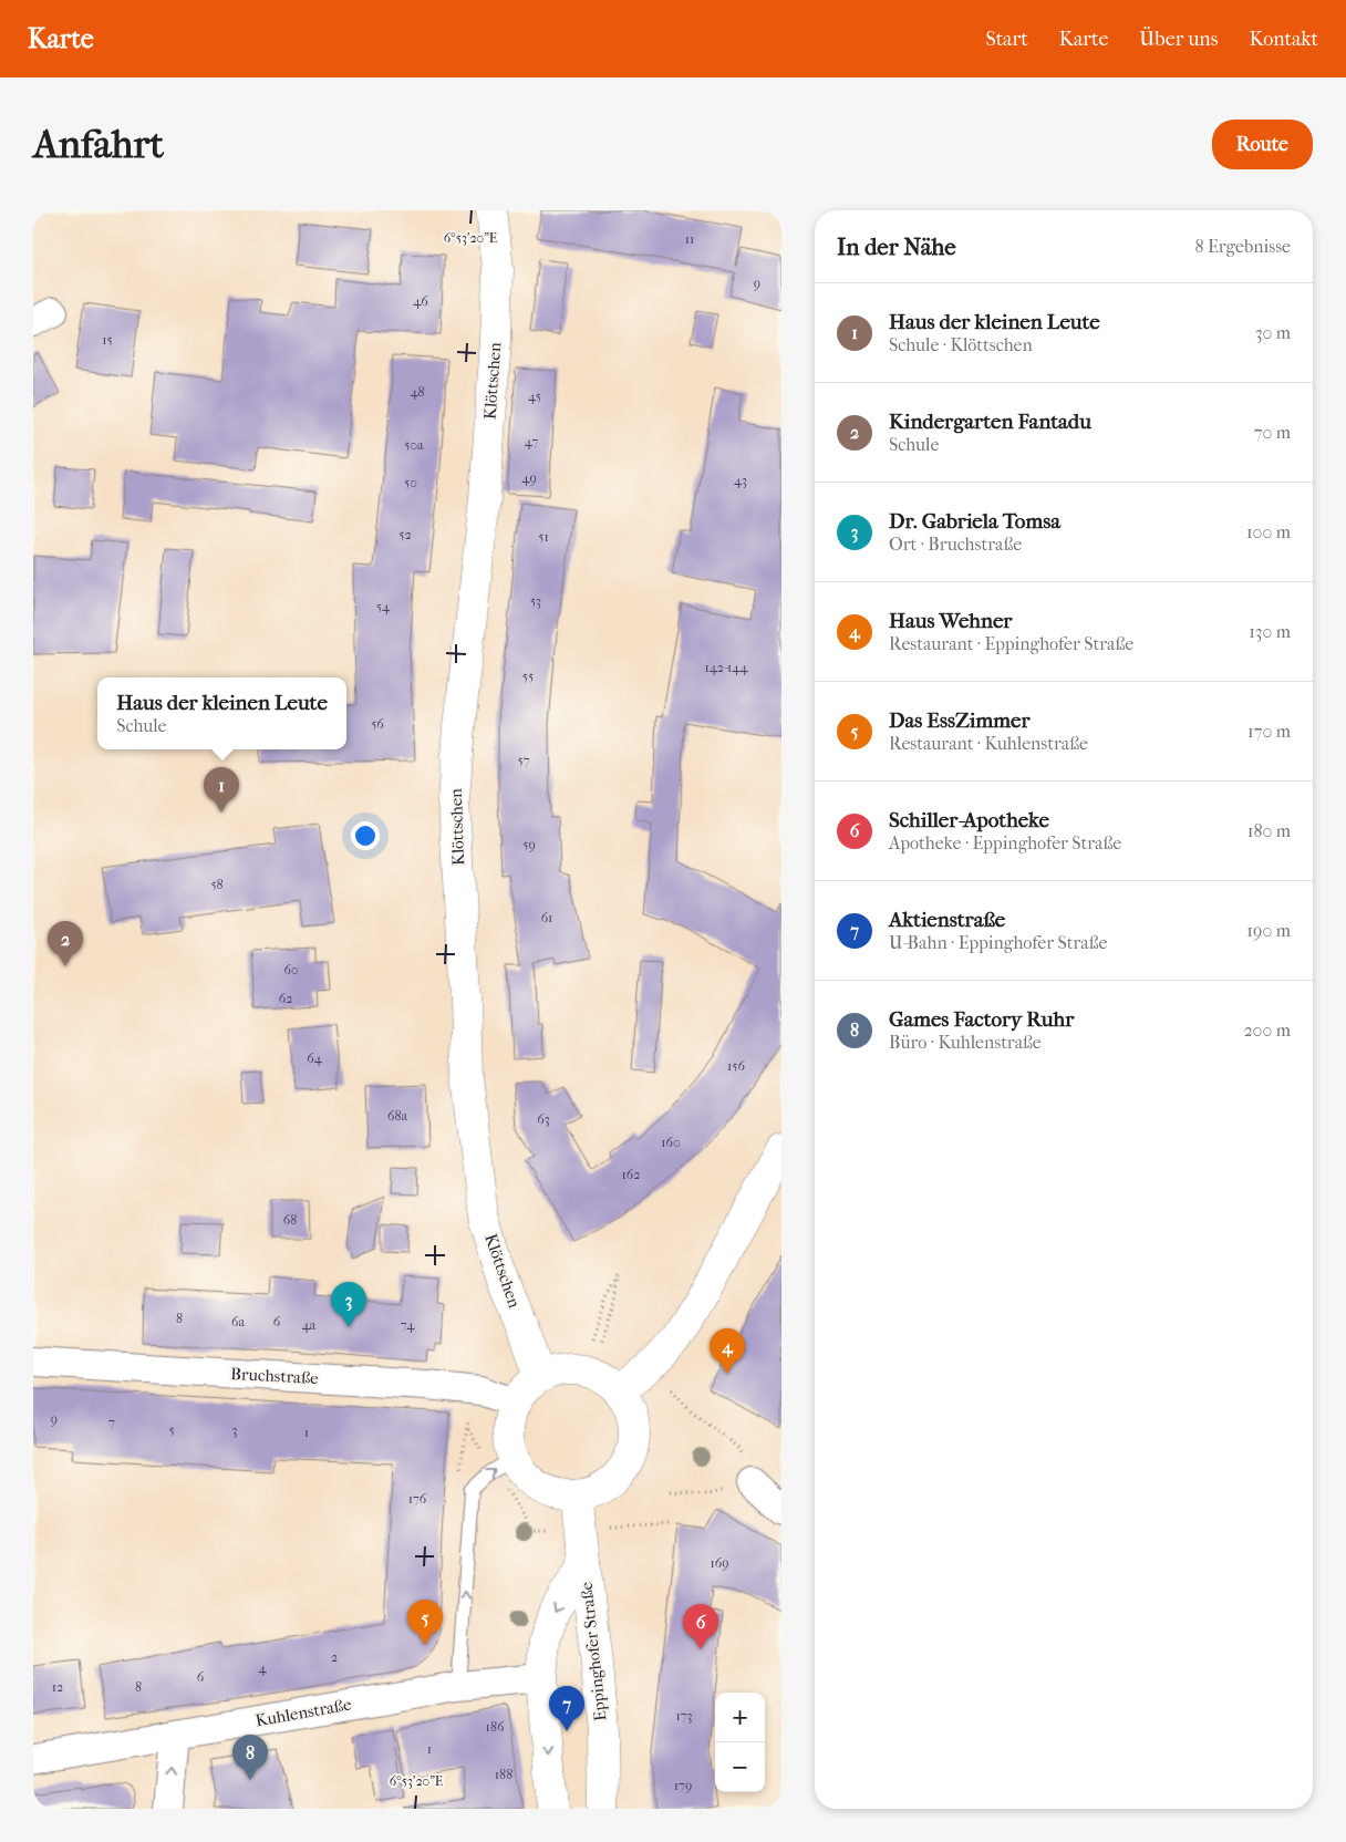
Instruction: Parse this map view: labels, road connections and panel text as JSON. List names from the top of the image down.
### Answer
{
  "streets": {
    "main road": ["Klöttschen", "Eppinghofer Straße"],
    "street": ["Bruchstraße", "Kuhlenstraße"]
  },
  "crossings": [
    ["Klöttschen", "Bruchstraße"],
    ["Klöttschen", "Eppinghofer Straße"],
    ["Bruchstraße", "Eppinghofer Straße"]
  ],
  "house_numbers": [
    "11",
    "9",
    "46",
    "15",
    "48",
    "45",
    "47",
    "50a",
    "49",
    "43",
    "50",
    "52",
    "51",
    "53",
    "54",
    "142-144",
    "55",
    "56",
    "57",
    "59",
    "58",
    "61",
    "60",
    "62",
    "64",
    "156",
    "68a",
    "63",
    "160",
    "162",
    "68",
    "8",
    "6a",
    "6",
    "4a",
    "74",
    "9",
    "7",
    "5",
    "3",
    "1",
    "176",
    "169",
    "2",
    "4",
    "6",
    "12",
    "8",
    "173",
    "186",
    "1",
    "188",
    "179"
  ],
  "page": {
    "header": "Karte",
    "nav": [
      "Start",
      "Karte",
      "Über uns",
      "Kontakt"
    ],
    "buttons": "Route",
    "title": "Anfahrt",
    "heading": ["In der Nähe", "8 Ergebnisse"],
    "list": [
      {
        "mark": "1",
        "name": "Haus der kleinen Leute",
        "note": "Schule · Klöttschen",
        "value": "30 m"
      },
      {
        "mark": "2",
        "name": "Kindergarten Fantadu",
        "note": "Schule",
        "value": "70 m"
      },
      {
        "mark": "3",
        "name": "Dr. Gabriela Tomsa",
        "note": "Ort · Bruchstraße",
        "value": "100 m"
      },
      {
        "mark": "4",
        "name": "Haus Wehner",
        "note": "Restaurant · Eppinghofer Straße",
        "value": "130 m"
      },
      {
        "mark": "5",
        "name": "Das EssZimmer",
        "note": "Restaurant · Kuhlenstraße",
        "value": "170 m"
      },
      {
        "mark": "6",
        "name": "Schiller-Apotheke",
        "note": "Apotheke · Eppinghofer Straße",
        "value": "180 m"
      },
      {
        "mark": "7",
        "name": "Aktienstraße",
        "note": "U-Bahn · Eppinghofer Straße",
        "value": "190 m"
      },
      {
        "mark": "8",
        "name": "Games Factory Ruhr",
        "note": "Büro · Kuhlenstraße",
        "value": "200 m"
      }
    ],
    "popup": ["Haus der kleinen Leute", "Schule"],
    "pins": [
      "1",
      "2",
      "3",
      "4",
      "5",
      "6",
      "7",
      "8"
    ],
    "map_buttons": ["+", "−"]
  },
  "coordinates": ["6°53'20\"E"]
}
